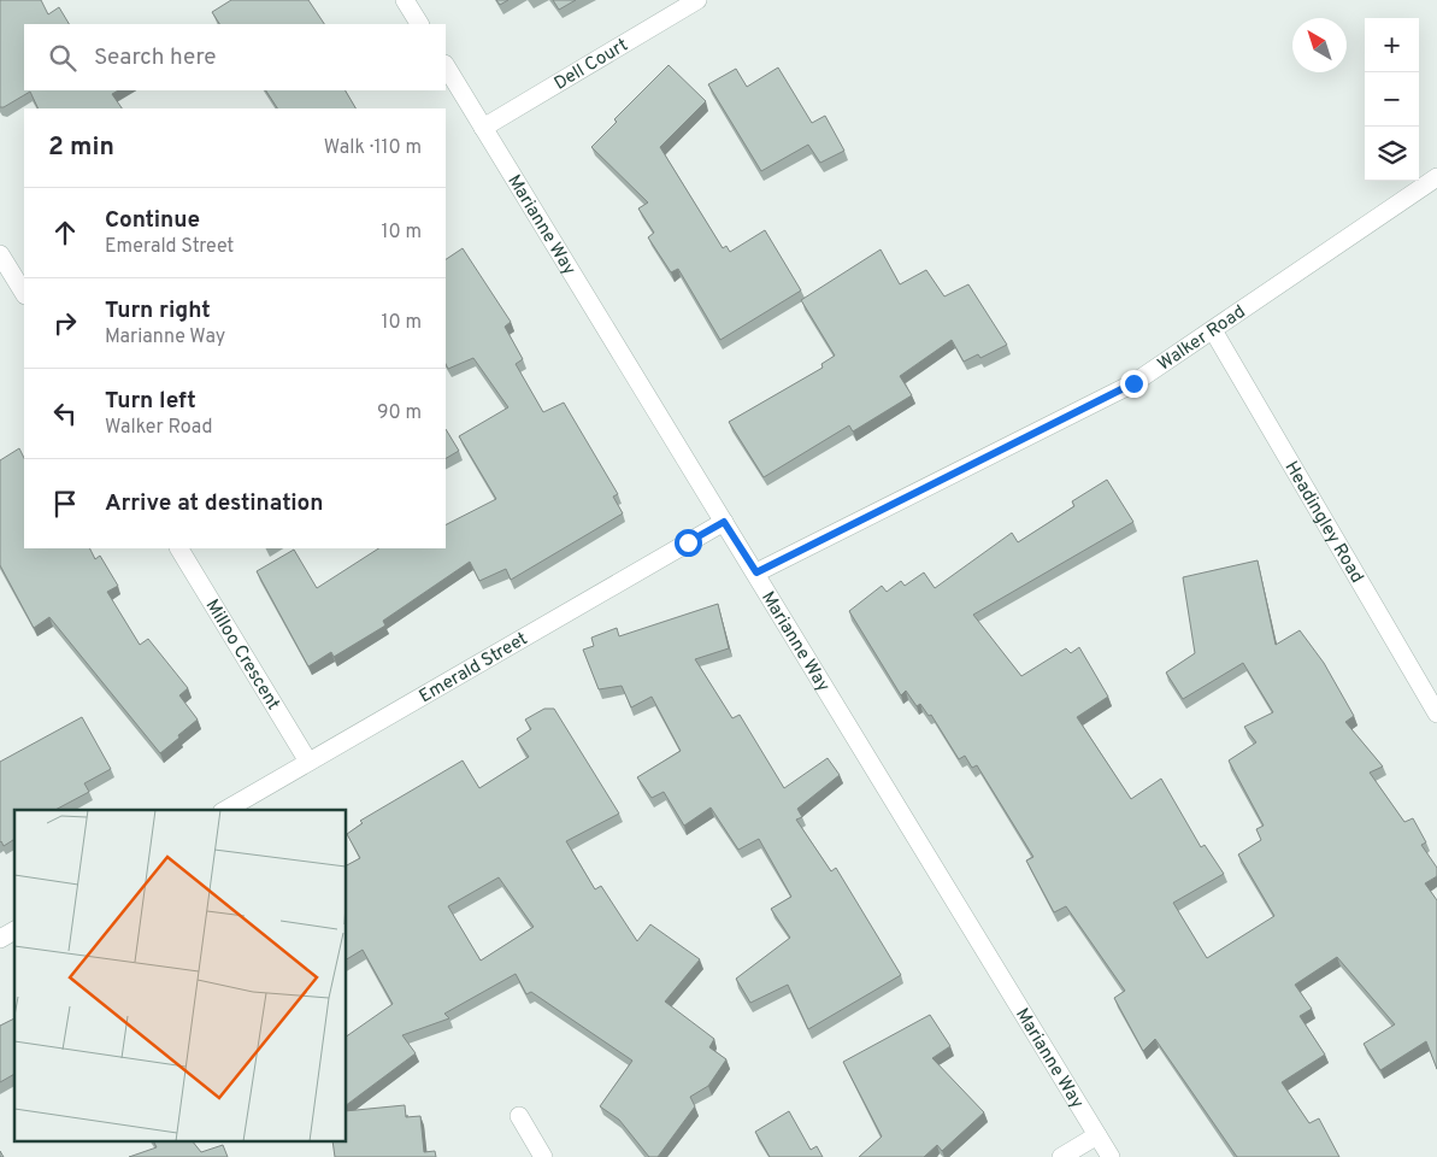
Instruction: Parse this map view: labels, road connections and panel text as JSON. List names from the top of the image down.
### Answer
{
  "streets": {
    "street": [
      "Dell Court",
      "Marianne Way",
      "Walker Road",
      "Headingley Road",
      "Milloo Crescent",
      "Emerald Street"
    ]
  },
  "crossings": [
    ["Dell Court", "Marianne Way"],
    ["Marianne Way", "Walker Road"],
    ["Marianne Way", "Emerald Street"],
    ["Walker Road", "Headingley Road"],
    ["Milloo Crescent", "Emerald Street"]
  ],
  "north": "top left",
  "page": {
    "map_buttons": ["+", "−"],
    "search": "Search here",
    "heading": ["2 min", "Walk · 110 m"],
    "list": [
      ["Continue", "Emerald Street", "10 m"],
      ["Turn right", "Marianne Way", "10 m"],
      ["Turn left", "Walker Road", "90 m"],
      "Arrive at destination"
    ]
  }
}
